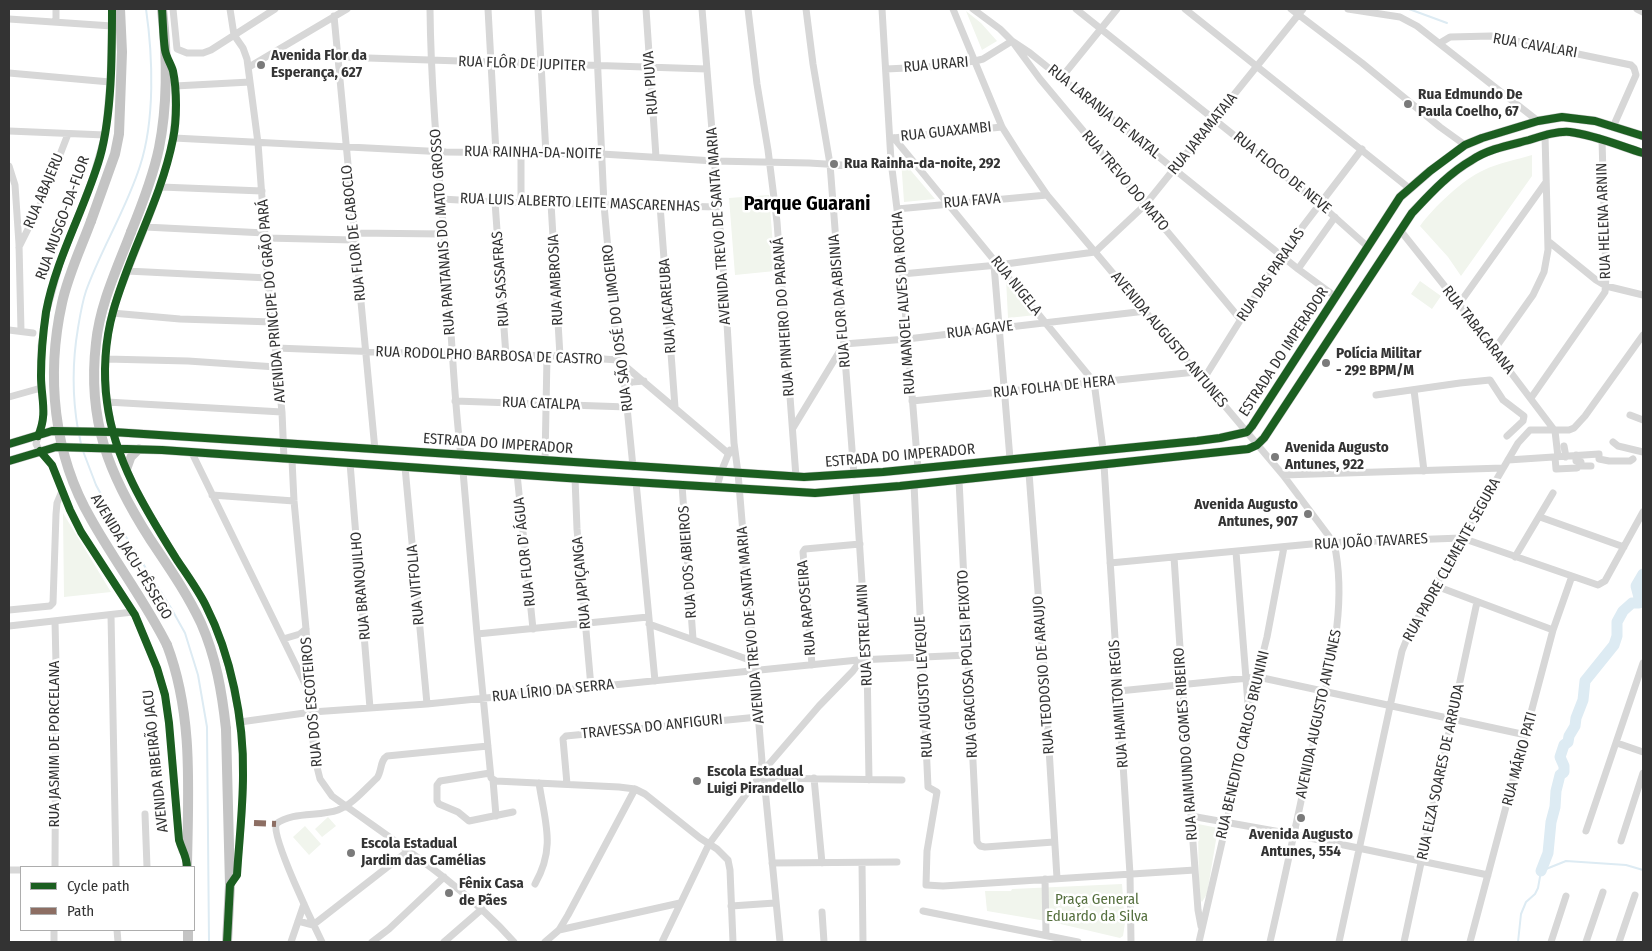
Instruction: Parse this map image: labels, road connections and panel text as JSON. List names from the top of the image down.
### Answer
{
  "streets": {
    "highway": ["AVENIDA JACU-PÊSSEGO"],
    "main road": ["ESTRADA DO IMPERADOR"],
    "street": [
      "RUA CAVALARI",
      "RUA FLÔR DE JUPITER",
      "RUA URARI",
      "RUA PIUVA",
      "RUA LARANJA DE NATAL",
      "RUA GUAXAMBI",
      "RUA JARAMATAIA",
      "RUA RAINHA-DA-NOITE",
      "RUA FLOCO DE NEVE",
      "RUA TREVO DO MATO",
      "RUA ABAJERU",
      "RUA FAVA",
      "RUA LUIS ALBERTO LEITE MASCARENHAS",
      "RUA MUSGO-DA-FLOR",
      "RUA HELENA ARNIN",
      "AVENIDA TREVO DE SANTA MARIA",
      "RUA PANTANAIS DO MATO GROSSO",
      "RUA FLOR DE CABOCLO",
      "RUA DAS PARALAS",
      "RUA SASSAFRAS",
      "RUA AMBROSIA",
      "RUA NIGELA",
      "AVENIDA PRINCIPE DO GRÃO PARÁ",
      "RUA FLOR DA ABISINIA",
      "RUA MANOEL ALVES DA ROCHA",
      "RUA JACAREUBA",
      "RUA PINHEIRO DO PARANÁ",
      "RUA SÃO JOSÉ DO LIMOEIRO",
      "RUA AGAVE",
      "RUA TABACARANA",
      "AVENIDA AUGUSTO ANTUNES",
      "RUA RODOLPHO BARBOSA DE CASTRO",
      "RUA FOLHA DE HERA",
      "RUA CATALPA",
      "RUA JOÃO TAVARES",
      "RUA FLOR D' ÁGUA",
      "RUA PADRE CLEMENTE SEGURA",
      "RUA DOS ABIEIROS",
      "RUA JAPIÇANGA",
      "RUA VITFOLIA",
      "RUA BRANQUILHO",
      "RUA RAPOSEIRA",
      "RUA ESTRELAMIN",
      "RUA GRACIOSA POLESI PEIXOTO",
      "RUA TEODOSIO DE ARAUJO",
      "RUA AUGUSTO LEVEQUE",
      "RUA LÍRIO DA SERRA",
      "RUA DOS ESCOTEIROS",
      "RUA HAMILTON REGIS",
      "TRAVESSA DO ANFIGURI",
      "RUA JASMIM DE PORCELANA",
      "RUA RAIMUNDO GOMES RIBEIRO",
      "RUA BENEDITO CARLOS BRUNINI",
      "RUA MÁRIO PATI",
      "AVENIDA RIBEIRÃO JACU",
      "RUA ELZA SOARES DE ARRUDA"
    ]
  },
  "crossings": [
    ["RUA CAVALARI", "ESTRADA DO IMPERADOR"],
    ["RUA FLÔR DE JUPITER", "RUA PIUVA"],
    ["RUA FLÔR DE JUPITER", "AVENIDA TREVO DE SANTA MARIA"],
    ["RUA FLÔR DE JUPITER", "RUA PANTANAIS DO MATO GROSSO"],
    ["RUA FLÔR DE JUPITER", "RUA FLOR DE CABOCLO"],
    ["RUA FLÔR DE JUPITER", "RUA SÃO JOSÉ DO LIMOEIRO"],
    ["RUA URARI", "RUA LARANJA DE NATAL"],
    ["RUA URARI", "RUA TREVO DO MATO"],
    ["RUA URARI", "RUA MANOEL ALVES DA ROCHA"],
    ["RUA URARI", "AVENIDA AUGUSTO ANTUNES"],
    ["RUA PIUVA", "RUA RAINHA-DA-NOITE"],
    ["RUA LARANJA DE NATAL", "RUA JARAMATAIA"],
    ["RUA LARANJA DE NATAL", "RUA TREVO DO MATO"],
    ["RUA LARANJA DE NATAL", "RUA DAS PARALAS"],
    ["RUA LARANJA DE NATAL", "ESTRADA DO IMPERADOR"],
    ["RUA GUAXAMBI", "RUA NIGELA"],
    ["RUA GUAXAMBI", "RUA MANOEL ALVES DA ROCHA"],
    ["RUA GUAXAMBI", "AVENIDA AUGUSTO ANTUNES"],
    ["RUA JARAMATAIA", "RUA FLOCO DE NEVE"],
    ["RUA JARAMATAIA", "RUA TREVO DO MATO"],
    ["RUA JARAMATAIA", "AVENIDA AUGUSTO ANTUNES"],
    ["RUA RAINHA-DA-NOITE", "AVENIDA TREVO DE SANTA MARIA"],
    ["RUA RAINHA-DA-NOITE", "RUA PANTANAIS DO MATO GROSSO"],
    ["RUA RAINHA-DA-NOITE", "RUA FLOR DE CABOCLO"],
    ["RUA RAINHA-DA-NOITE", "AVENIDA PRINCIPE DO GRÃO PARÁ"],
    ["RUA RAINHA-DA-NOITE", "RUA FLOR DA ABISINIA"],
    ["RUA RAINHA-DA-NOITE", "RUA MANOEL ALVES DA ROCHA"],
    ["RUA RAINHA-DA-NOITE", "RUA PINHEIRO DO PARANÁ"],
    ["RUA RAINHA-DA-NOITE", "RUA SÃO JOSÉ DO LIMOEIRO"],
    ["RUA FLOCO DE NEVE", "RUA DAS PARALAS"],
    ["RUA FLOCO DE NEVE", "ESTRADA DO IMPERADOR"],
    ["RUA TREVO DO MATO", "RUA DAS PARALAS"],
    ["RUA FAVA", "RUA NIGELA"],
    ["RUA FAVA", "RUA MANOEL ALVES DA ROCHA"],
    ["RUA FAVA", "AVENIDA AUGUSTO ANTUNES"],
    ["RUA LUIS ALBERTO LEITE MASCARENHAS", "AVENIDA TREVO DE SANTA MARIA"],
    ["RUA LUIS ALBERTO LEITE MASCARENHAS", "RUA PANTANAIS DO MATO GROSSO"],
    ["RUA LUIS ALBERTO LEITE MASCARENHAS", "RUA SASSAFRAS"],
    ["RUA LUIS ALBERTO LEITE MASCARENHAS", "RUA AMBROSIA"],
    ["RUA LUIS ALBERTO LEITE MASCARENHAS", "RUA JACAREUBA"],
    ["RUA LUIS ALBERTO LEITE MASCARENHAS", "RUA SÃO JOSÉ DO LIMOEIRO"],
    ["RUA MUSGO-DA-FLOR", "ESTRADA DO IMPERADOR"],
    ["RUA MUSGO-DA-FLOR", "AVENIDA RIBEIRÃO JACU"],
    ["RUA HELENA ARNIN", "RUA TABACARANA"],
    ["RUA HELENA ARNIN", "ESTRADA DO IMPERADOR"],
    ["AVENIDA TREVO DE SANTA MARIA", "ESTRADA DO IMPERADOR"],
    ["AVENIDA TREVO DE SANTA MARIA", "RUA RODOLPHO BARBOSA DE CASTRO"],
    ["AVENIDA TREVO DE SANTA MARIA", "RUA LÍRIO DA SERRA"],
    ["AVENIDA TREVO DE SANTA MARIA", "TRAVESSA DO ANFIGURI"],
    ["RUA PANTANAIS DO MATO GROSSO", "ESTRADA DO IMPERADOR"],
    ["RUA PANTANAIS DO MATO GROSSO", "RUA RODOLPHO BARBOSA DE CASTRO"],
    ["RUA PANTANAIS DO MATO GROSSO", "RUA CATALPA"],
    ["RUA FLOR DE CABOCLO", "ESTRADA DO IMPERADOR"],
    ["RUA FLOR DE CABOCLO", "RUA RODOLPHO BARBOSA DE CASTRO"],
    ["RUA DAS PARALAS", "AVENIDA AUGUSTO ANTUNES"],
    ["RUA SASSAFRAS", "RUA RODOLPHO BARBOSA DE CASTRO"],
    ["RUA AMBROSIA", "RUA RODOLPHO BARBOSA DE CASTRO"],
    ["RUA NIGELA", "RUA MANOEL ALVES DA ROCHA"],
    ["RUA NIGELA", "RUA AGAVE"],
    ["RUA NIGELA", "RUA FOLHA DE HERA"],
    ["AVENIDA PRINCIPE DO GRÃO PARÁ", "ESTRADA DO IMPERADOR"],
    ["AVENIDA PRINCIPE DO GRÃO PARÁ", "RUA RODOLPHO BARBOSA DE CASTRO"],
    ["AVENIDA PRINCIPE DO GRÃO PARÁ", "RUA DOS ESCOTEIROS"],
    ["RUA FLOR DA ABISINIA", "RUA AGAVE"],
    ["RUA FLOR DA ABISINIA", "ESTRADA DO IMPERADOR"],
    ["RUA MANOEL ALVES DA ROCHA", "RUA AGAVE"],
    ["RUA MANOEL ALVES DA ROCHA", "ESTRADA DO IMPERADOR"],
    ["RUA MANOEL ALVES DA ROCHA", "RUA FOLHA DE HERA"],
    ["RUA JACAREUBA", "RUA RODOLPHO BARBOSA DE CASTRO"],
    ["RUA PINHEIRO DO PARANÁ", "ESTRADA DO IMPERADOR"],
    ["RUA SÃO JOSÉ DO LIMOEIRO", "ESTRADA DO IMPERADOR"],
    ["RUA SÃO JOSÉ DO LIMOEIRO", "RUA RODOLPHO BARBOSA DE CASTRO"],
    ["RUA SÃO JOSÉ DO LIMOEIRO", "RUA CATALPA"],
    ["RUA AGAVE", "AVENIDA AUGUSTO ANTUNES"],
    ["RUA TABACARANA", "ESTRADA DO IMPERADOR"],
    ["RUA TABACARANA", "RUA PADRE CLEMENTE SEGURA"],
    ["AVENIDA AUGUSTO ANTUNES", "ESTRADA DO IMPERADOR"],
    ["AVENIDA AUGUSTO ANTUNES", "RUA FOLHA DE HERA"],
    ["AVENIDA AUGUSTO ANTUNES", "RUA JOÃO TAVARES"],
    ["ESTRADA DO IMPERADOR", "RUA FLOR D' ÁGUA"],
    ["ESTRADA DO IMPERADOR", "RUA DOS ABIEIROS"],
    ["ESTRADA DO IMPERADOR", "RUA JAPIÇANGA"],
    ["ESTRADA DO IMPERADOR", "RUA VITFOLIA"],
    ["ESTRADA DO IMPERADOR", "RUA BRANQUILHO"],
    ["ESTRADA DO IMPERADOR", "RUA ESTRELAMIN"],
    ["ESTRADA DO IMPERADOR", "RUA GRACIOSA POLESI PEIXOTO"],
    ["ESTRADA DO IMPERADOR", "RUA TEODOSIO DE ARAUJO"],
    ["ESTRADA DO IMPERADOR", "RUA AUGUSTO LEVEQUE"],
    ["ESTRADA DO IMPERADOR", "RUA DOS ESCOTEIROS"],
    ["ESTRADA DO IMPERADOR", "RUA HAMILTON REGIS"],
    ["ESTRADA DO IMPERADOR", "AVENIDA RIBEIRÃO JACU"],
    ["RUA JOÃO TAVARES", "RUA PADRE CLEMENTE SEGURA"],
    ["RUA JOÃO TAVARES", "RUA HAMILTON REGIS"],
    ["RUA JOÃO TAVARES", "RUA RAIMUNDO GOMES RIBEIRO"],
    ["RUA JOÃO TAVARES", "RUA BENEDITO CARLOS BRUNINI"],
    ["RUA JOÃO TAVARES", "RUA MÁRIO PATI"],
    ["AVENIDA JACU-PÊSSEGO", "AVENIDA RIBEIRÃO JACU"],
    ["RUA JAPIÇANGA", "RUA LÍRIO DA SERRA"],
    ["RUA VITFOLIA", "RUA LÍRIO DA SERRA"],
    ["RUA BRANQUILHO", "RUA LÍRIO DA SERRA"],
    ["RUA RAPOSEIRA", "RUA ESTRELAMIN"],
    ["RUA RAPOSEIRA", "RUA LÍRIO DA SERRA"],
    ["RUA ESTRELAMIN", "RUA LÍRIO DA SERRA"],
    ["RUA GRACIOSA POLESI PEIXOTO", "RUA TEODOSIO DE ARAUJO"],
    ["RUA GRACIOSA POLESI PEIXOTO", "RUA LÍRIO DA SERRA"],
    ["RUA AUGUSTO LEVEQUE", "RUA LÍRIO DA SERRA"],
    ["RUA LÍRIO DA SERRA", "RUA DOS ESCOTEIROS"],
    ["RUA RAIMUNDO GOMES RIBEIRO", "RUA BENEDITO CARLOS BRUNINI"]
  ],
  "districts": ["Parque Guarani"],
  "parks": ["Praça General Eduardo da Silva"],
  "places": [
    "Avenida Flor da Esperança, 627",
    "Rua Edmundo De Paula Coelho, 67",
    "Rua Rainha-da-noite, 292",
    "Polícia Militar - 29º BPM/M",
    "Avenida Augusto Antunes, 922",
    "Avenida Augusto Antunes, 907",
    "Escola Estadual Luigi Pirandello",
    "Avenida Augusto Antunes, 554",
    "Escola Estadual Jardim das Camélias",
    "Fênix Casa de Pães"
  ],
  "legend": ["Cycle path", "Path"]
}
